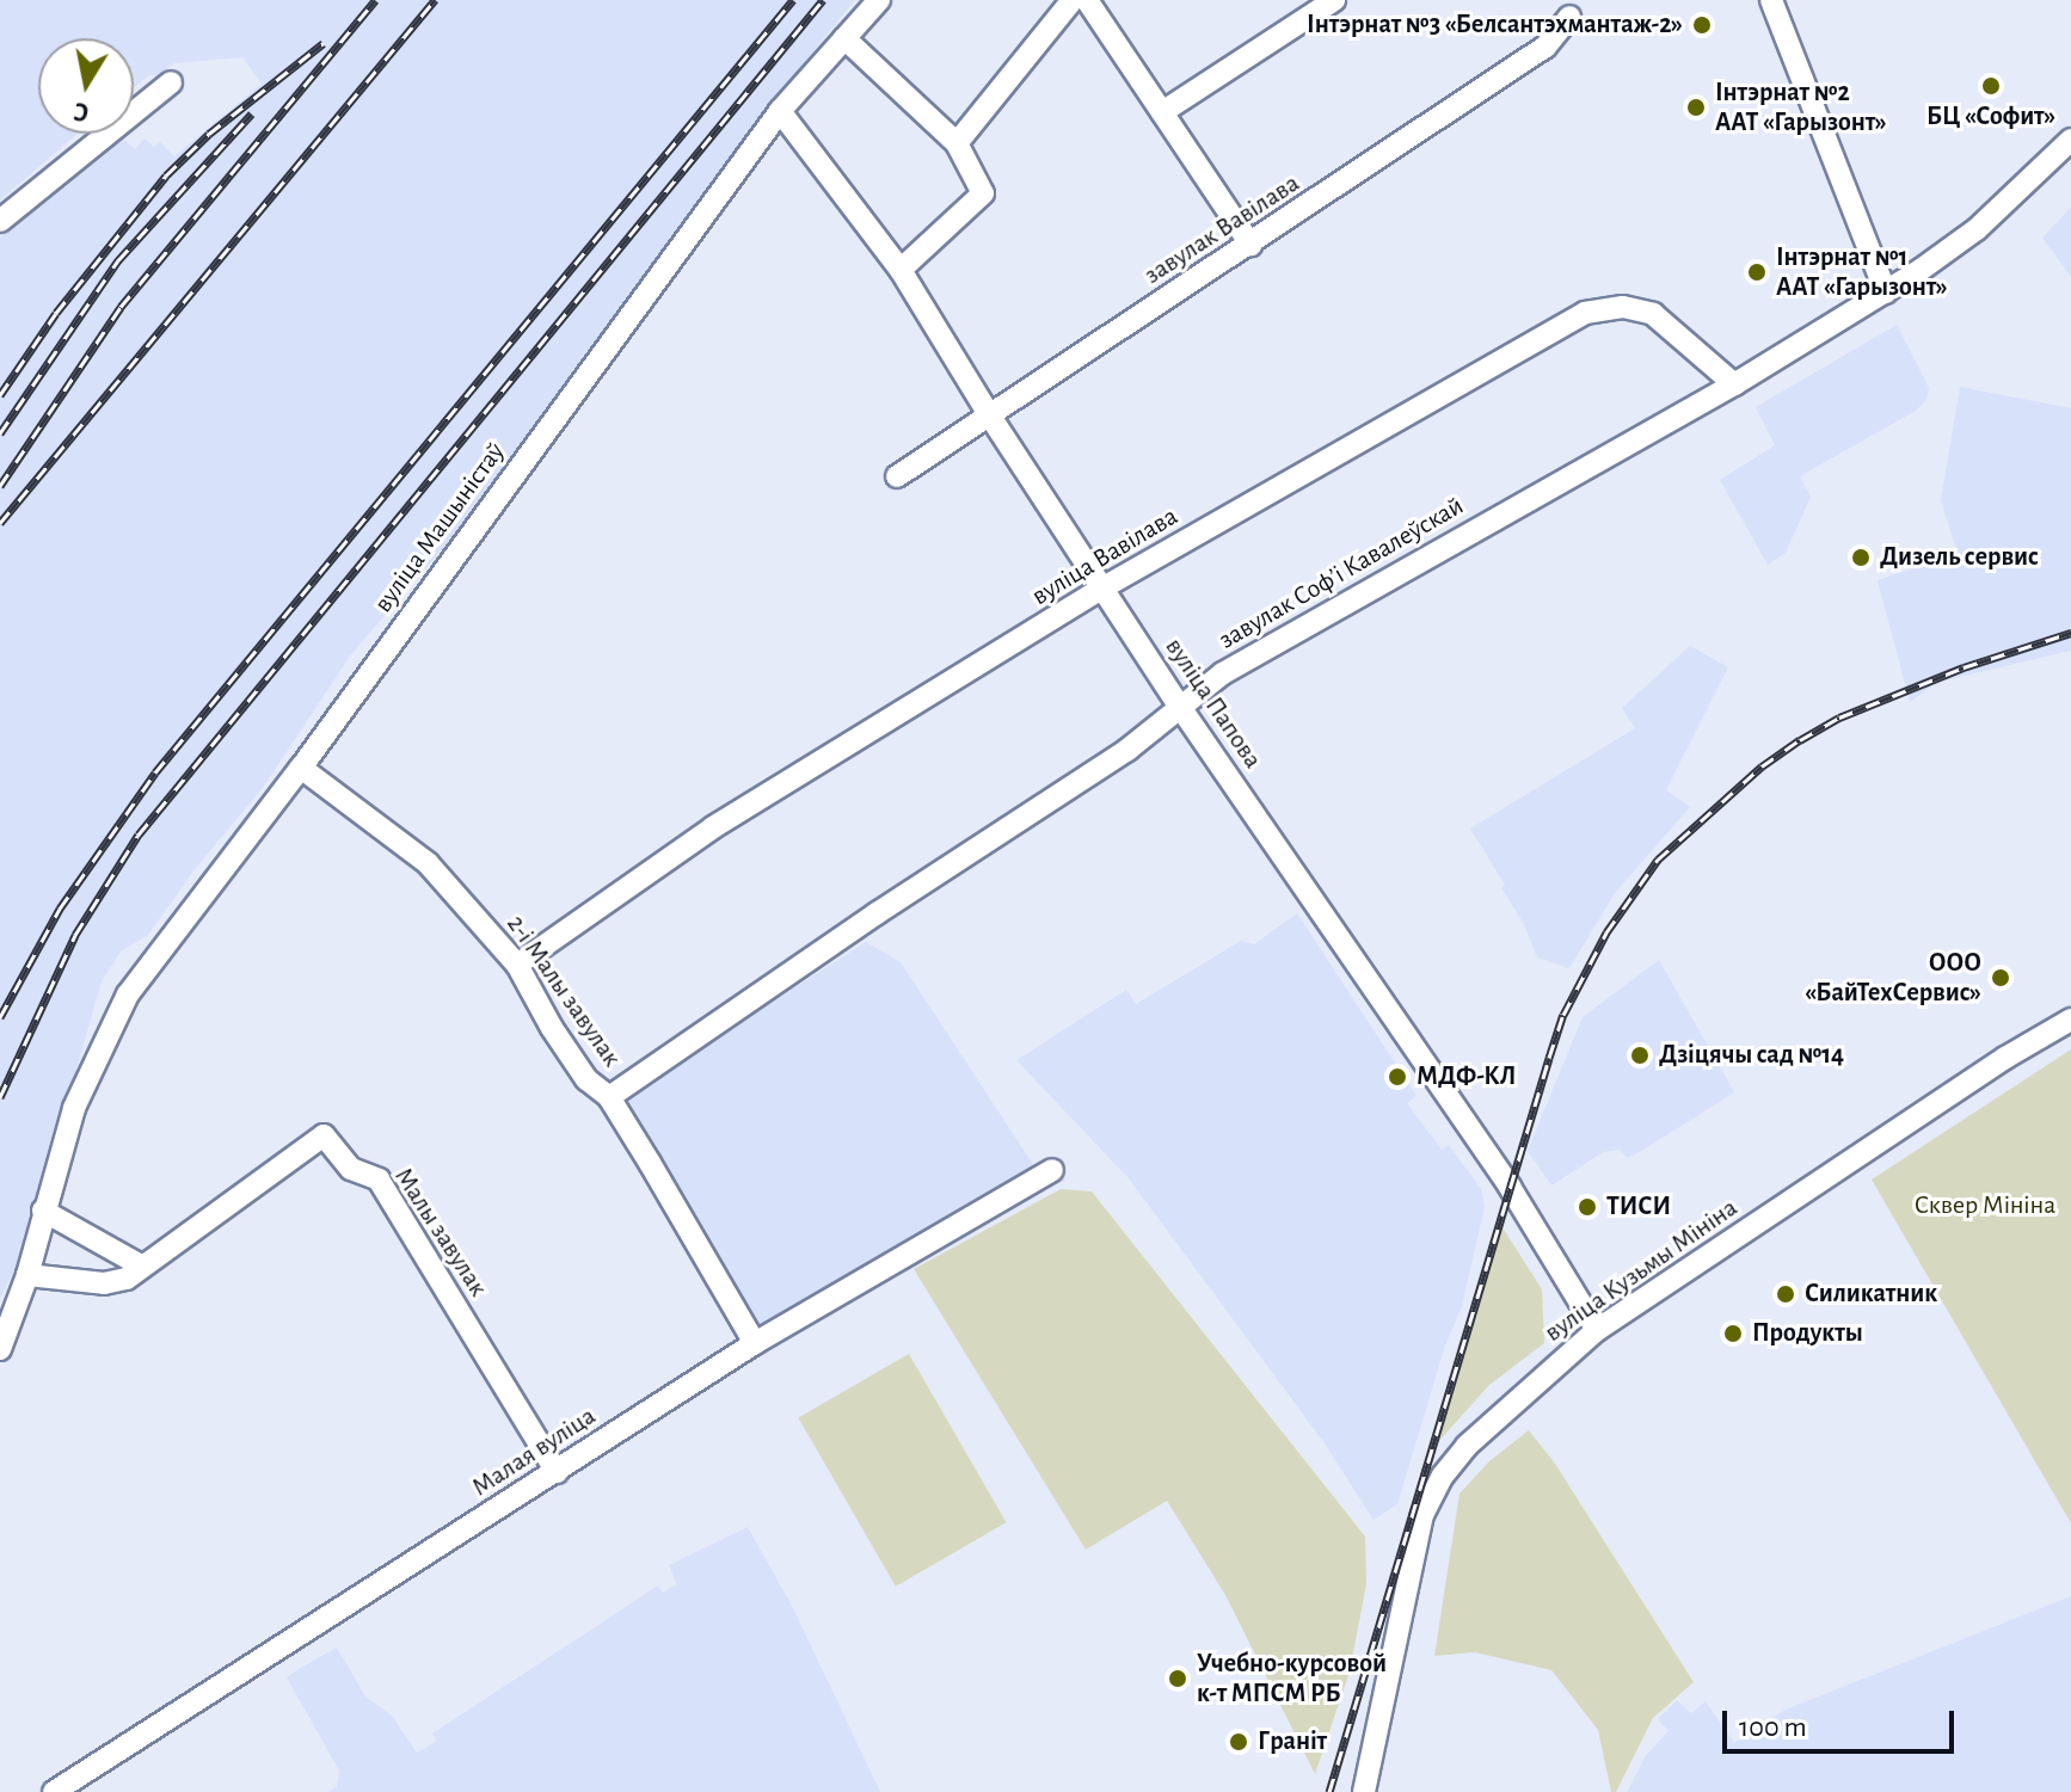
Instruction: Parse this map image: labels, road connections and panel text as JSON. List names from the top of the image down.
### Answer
{
  "streets": {
    "street": [
      "завулак Вавілава",
      "вуліца Машыністаў",
      "вуліца Вавілава",
      "завулак Софʼі Кавалеўскай",
      "вуліца Папова",
      "2-і Малы завулак",
      "Малы завулак",
      "вуліца Кузьмы Мініна",
      "Малая вуліца"
    ]
  },
  "crossings": [
    ["завулак Вавілава", "вуліца Папова"],
    ["вуліца Машыністаў", "вуліца Папова"],
    ["вуліца Машыністаў", "2-і Малы завулак"],
    ["вуліца Машыністаў", "Малы завулак"],
    ["вуліца Вавілава", "завулак Софʼі Кавалеўскай"],
    ["вуліца Вавілава", "вуліца Папова"],
    ["вуліца Вавілава", "2-і Малы завулак"],
    ["завулак Софʼі Кавалеўскай", "вуліца Папова"],
    ["завулак Софʼі Кавалеўскай", "2-і Малы завулак"],
    ["вуліца Папова", "вуліца Кузьмы Мініна"],
    ["2-і Малы завулак", "Малая вуліца"],
    ["Малы завулак", "Малая вуліца"]
  ],
  "parks": ["Сквер Мініна"],
  "places": [
    "Інтэрнат №3 «Белсантэхмантаж-2»",
    "БЦ «Софит»",
    "Інтэрнат №2 ААТ «Гарызонт»",
    "Інтэрнат №1 ААТ «Гарызонт»",
    "Дизель сервис",
    "ООО «БайТехСервис»",
    "Дзіцячы сад №14",
    "МДФ-КЛ",
    "ТИСИ",
    "Силикатник",
    "Продукты",
    "Учебно-курсовой к-т МПСМ РБ",
    "Граніт"
  ],
  "scale_bar": "100 m",
  "north": "bottom"
}
